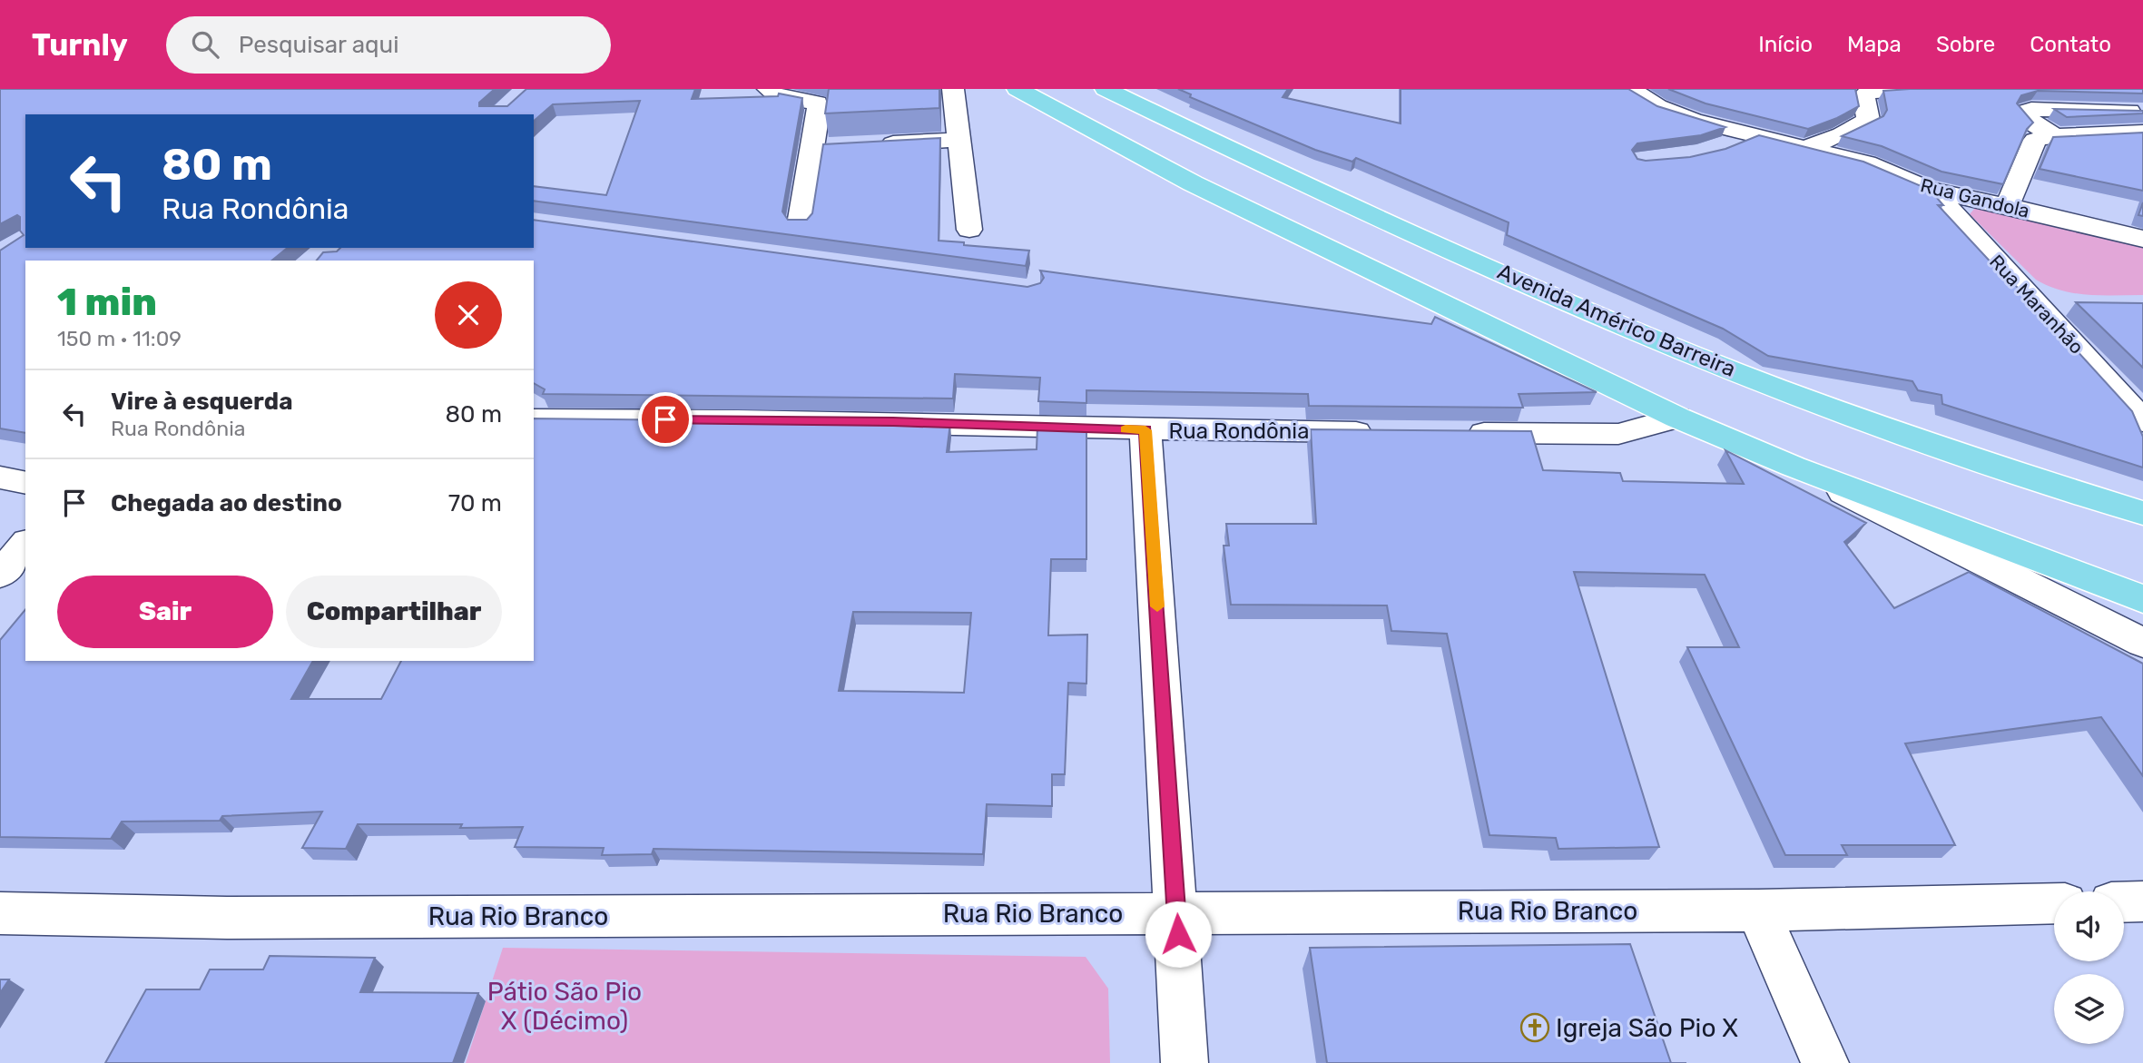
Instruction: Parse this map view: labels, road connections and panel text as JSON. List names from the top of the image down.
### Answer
{
  "streets": {
    "main road": ["Avenida Américo Barreira"],
    "street": [
      "Rua Gandola",
      "Rua Maranhão",
      "Rua Rondônia",
      "Rua Rio Branco"
    ]
  },
  "crossings": [
    ["Rua Gandola", "Rua Maranhão"]
  ],
  "parks": ["Pátio São Pio X (Décimo)"],
  "places": {
    "church": ["Igreja São Pio X"]
  },
  "page": {
    "header": "Turnly",
    "search": "Pesquisar aqui",
    "nav": [
      "Início",
      "Mapa",
      "Sobre",
      "Contato"
    ],
    "turn": ["80 m", "Rua Rondônia"],
    "heading": ["1 min", "150 m · 11:09"],
    "list": [
      {
        "name": "Vire à esquerda",
        "note": "Rua Rondônia",
        "value": "80 m"
      },
      {
        "name": "Chegada ao destino",
        "value": "70 m"
      }
    ],
    "buttons": ["Sair", "Compartilhar"]
  }
}
